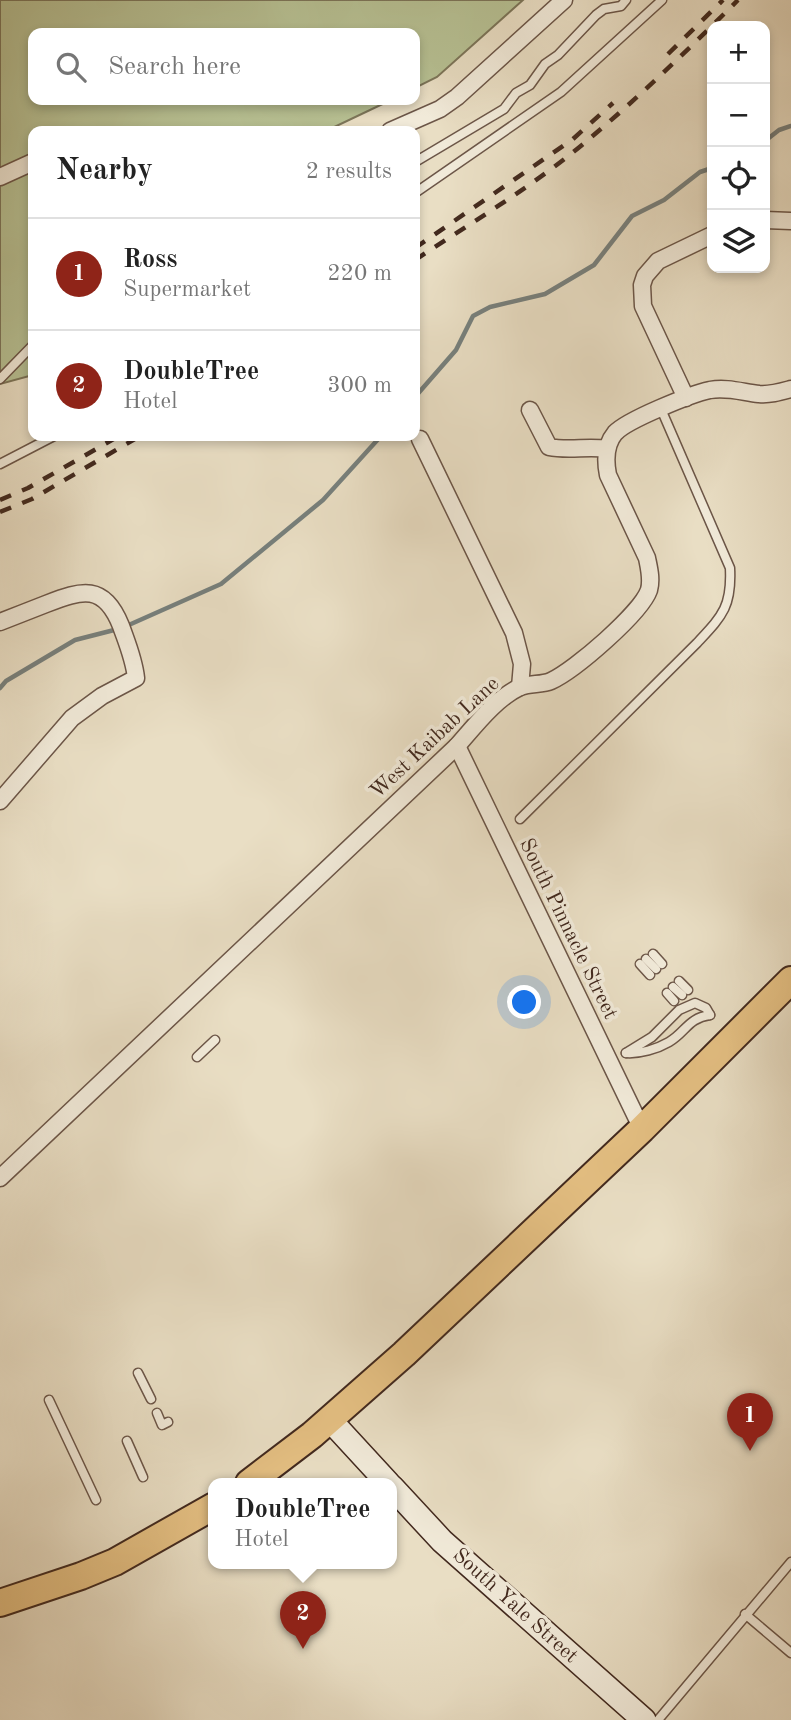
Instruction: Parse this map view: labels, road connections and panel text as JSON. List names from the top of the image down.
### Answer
{
  "streets": {
    "street": ["West Kaibab Lane", "South Pinnacle Street", "South Yale Street"]
  },
  "crossings": [
    ["West Kaibab Lane", "South Pinnacle Street"]
  ],
  "page": {
    "map_buttons": ["+", "−"],
    "search": "Search here",
    "heading": ["Nearby", "2 results"],
    "list": [
      {
        "mark": "1",
        "name": "Ross",
        "note": "Supermarket",
        "value": "220 m"
      },
      {
        "mark": "2",
        "name": "DoubleTree",
        "note": "Hotel",
        "value": "300 m"
      }
    ],
    "pins": ["1", "2"],
    "popup": ["DoubleTree", "Hotel"]
  }
}
